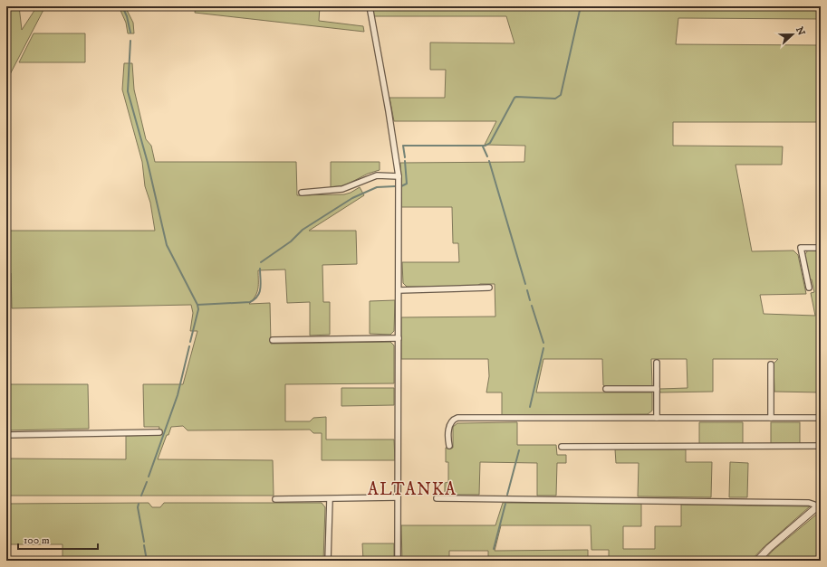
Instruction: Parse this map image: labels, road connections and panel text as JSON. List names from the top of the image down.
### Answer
{
  "districts": ["ALTANKA"],
  "scale_bar": "100 m",
  "north": "right"
}
